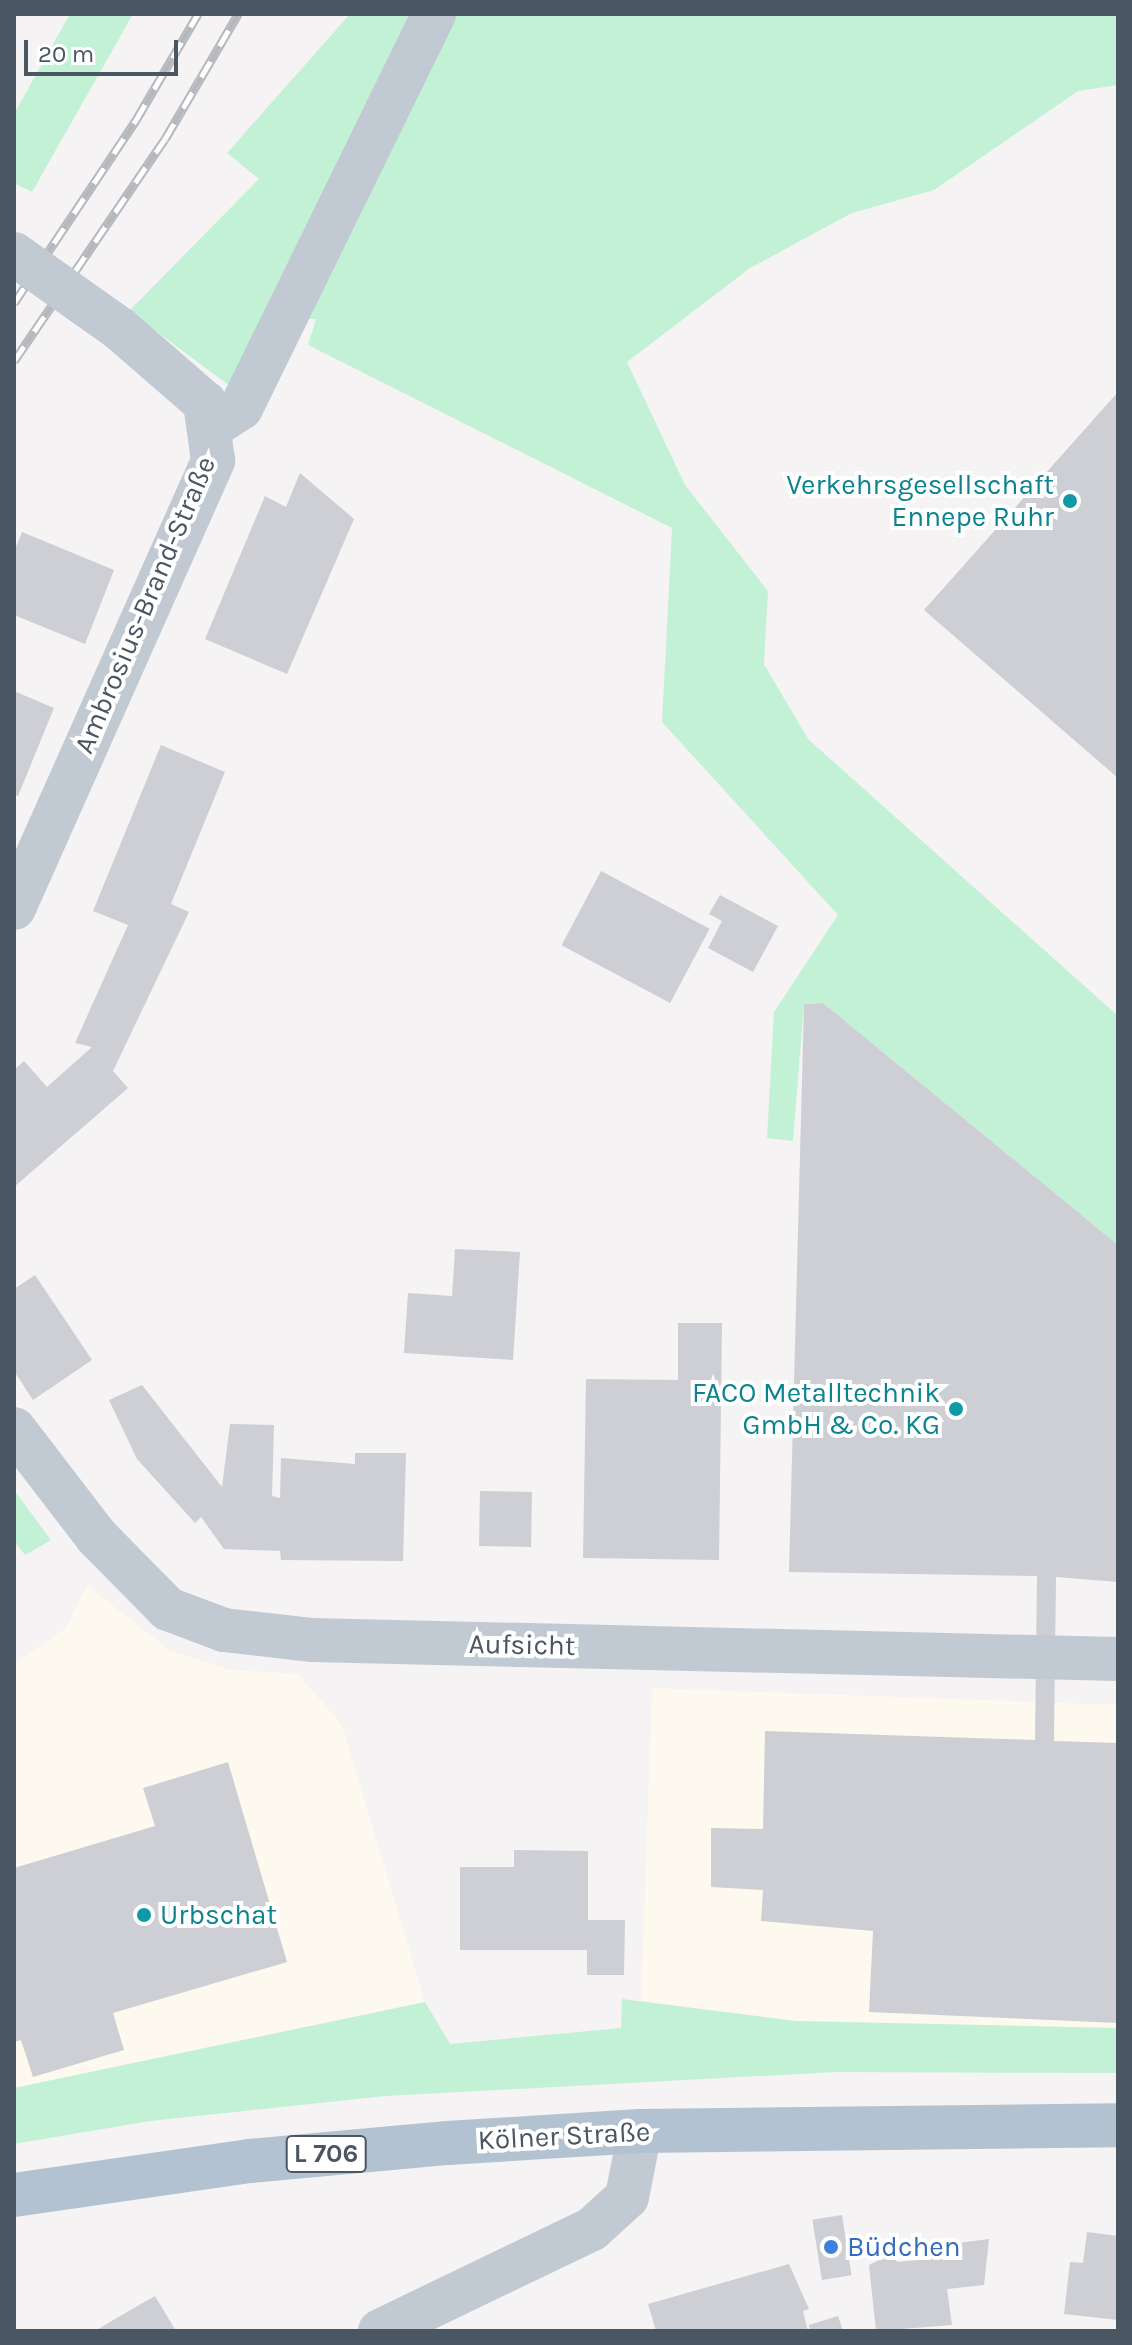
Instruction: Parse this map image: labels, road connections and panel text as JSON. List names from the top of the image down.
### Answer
{
  "streets": {
    "main road": ["Kölner Straße", "L 706"],
    "street": ["Ambrosius-Brand-Straße", "Aufsicht"]
  },
  "places": [
    "Verkehrsgesellschaft Ennepe Ruhr",
    "FACO Metalltechnik GmbH & Co. KG",
    "Urbschat",
    "Büdchen"
  ],
  "scale_bar": "20 m"
}
